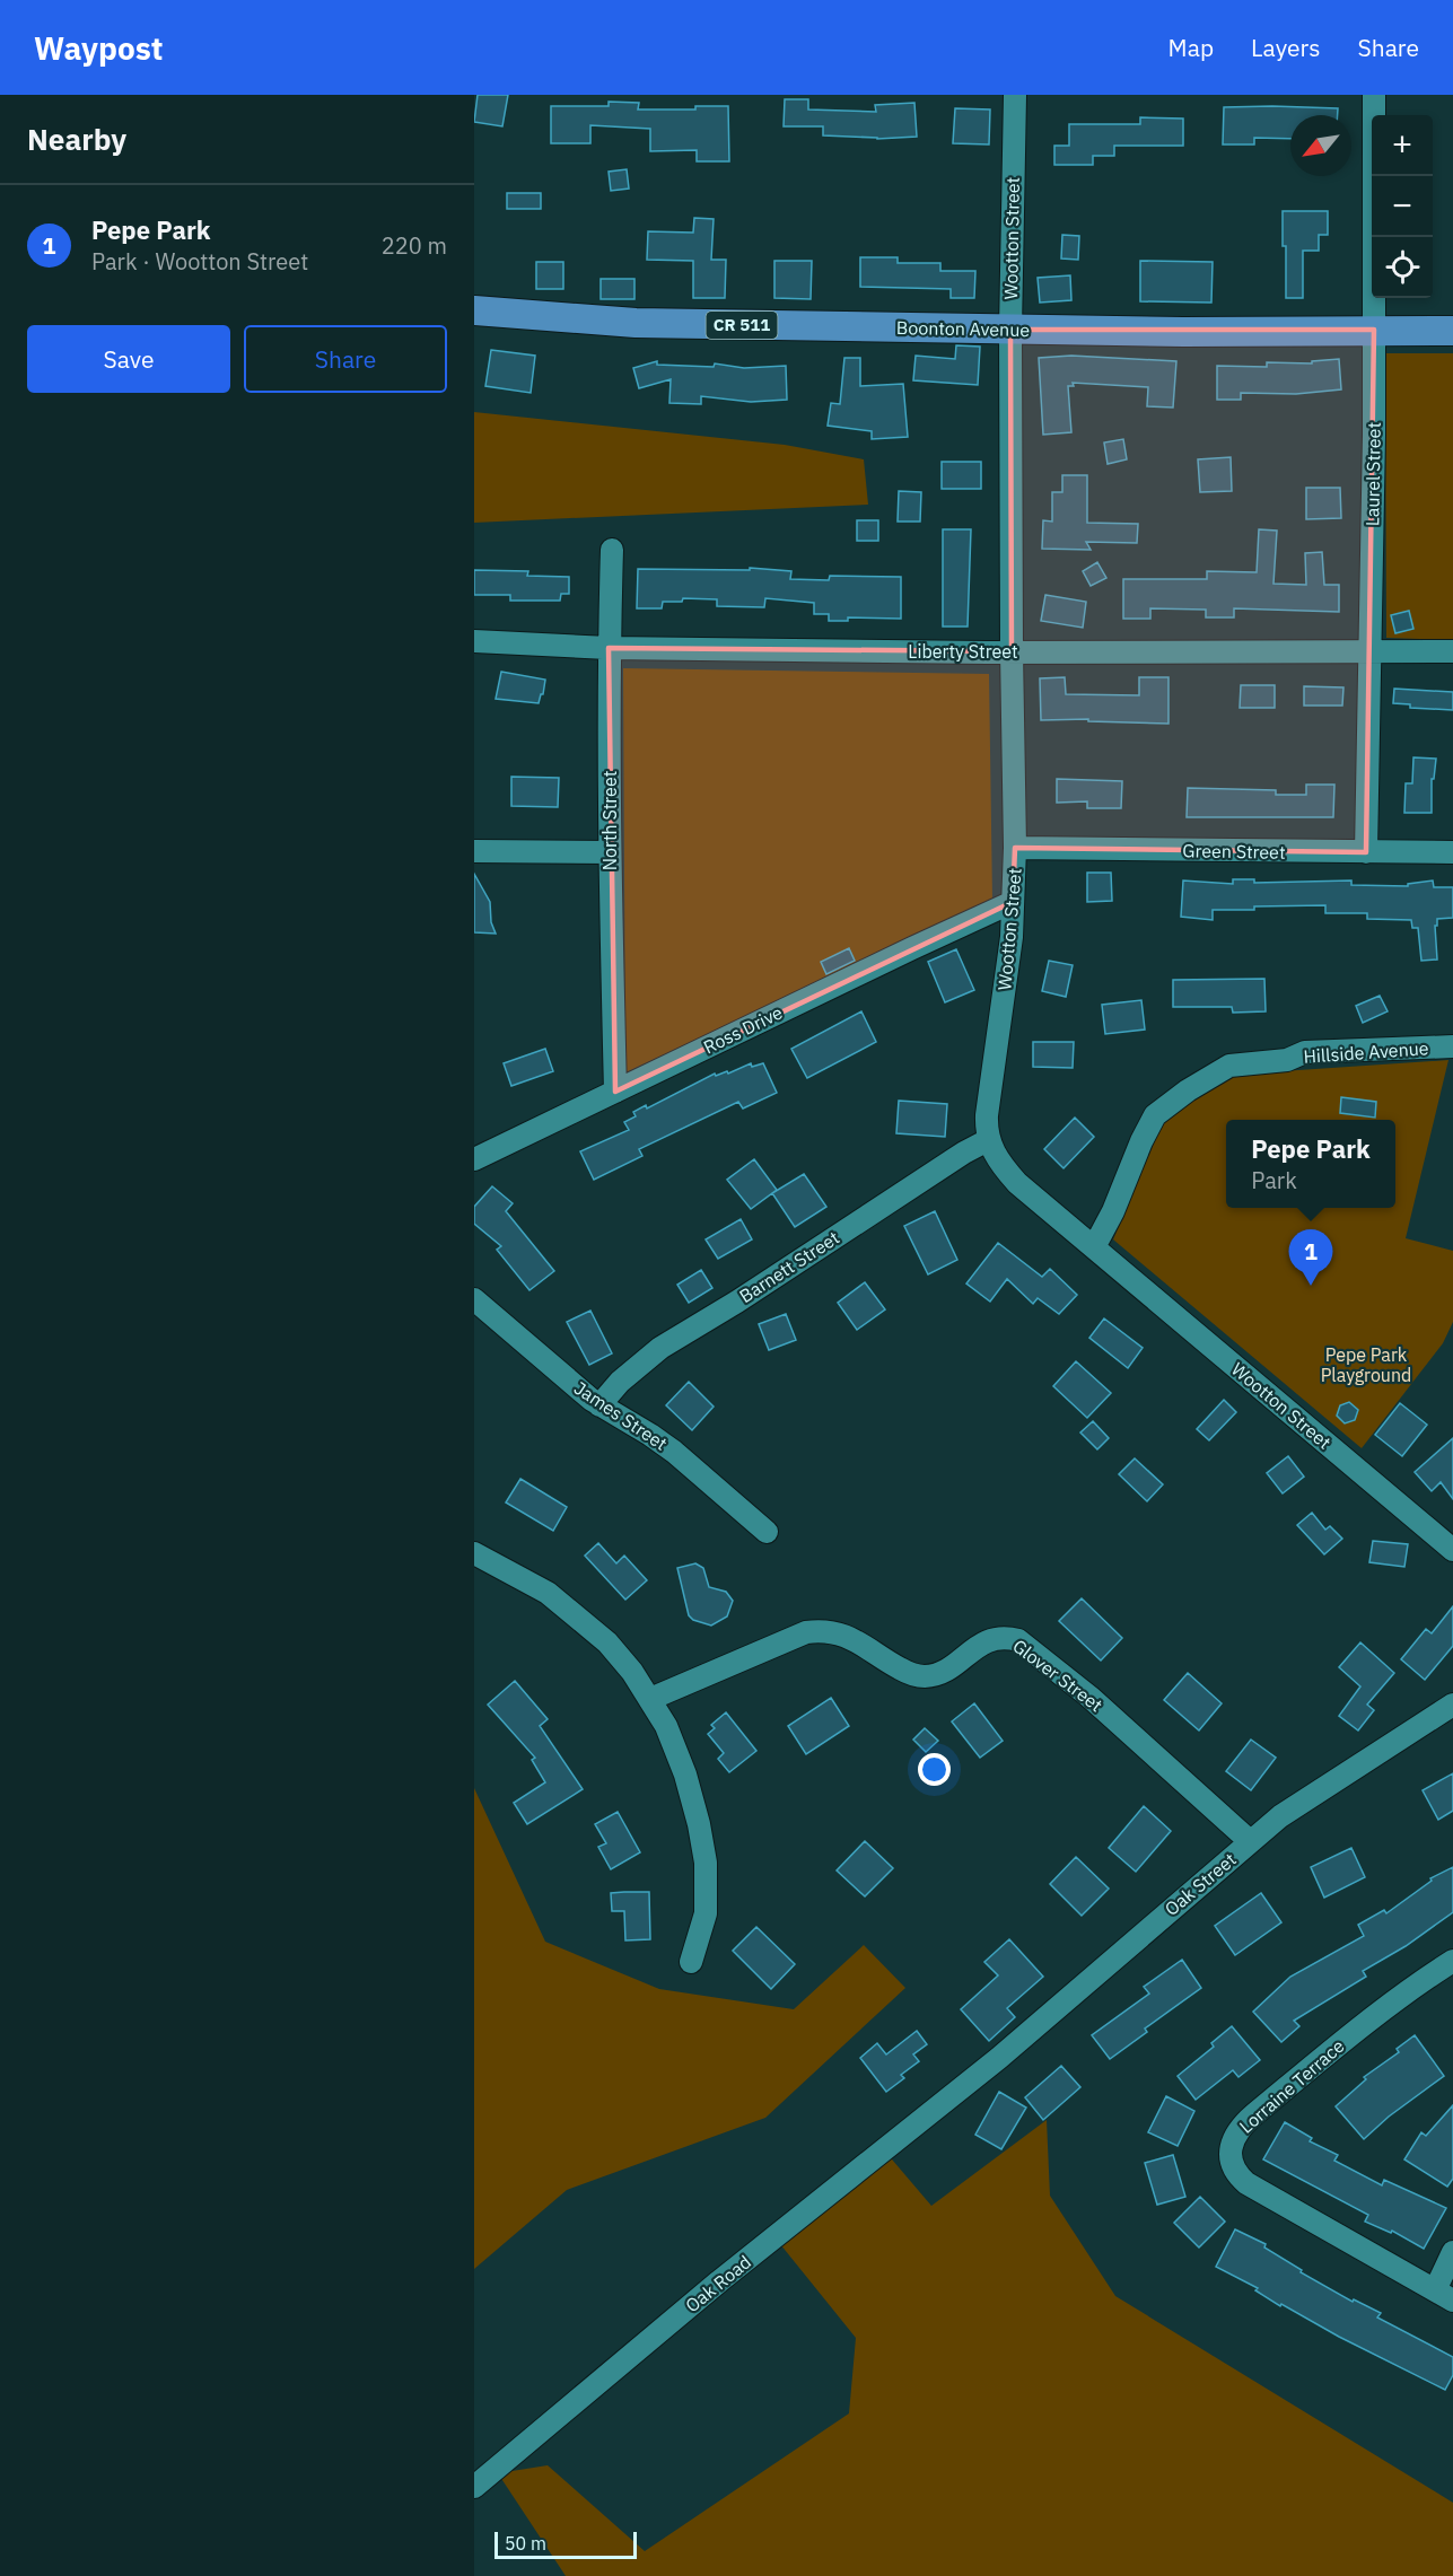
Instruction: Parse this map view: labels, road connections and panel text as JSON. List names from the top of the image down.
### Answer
{
  "streets": {
    "main road": ["CR 511", "Boonton Avenue"],
    "street": [
      "Wootton Street",
      "Laurel Street",
      "Liberty Street",
      "North Street",
      "Green Street",
      "Ross Drive",
      "Hillside Avenue",
      "Barnett Street",
      "James Street",
      "Glover Street",
      "Oak Street",
      "Lorraine Terrace",
      "Oak Road"
    ]
  },
  "crossings": [
    ["Wootton Street", "Boonton Avenue"],
    ["Wootton Street", "Liberty Street"],
    ["Wootton Street", "Green Street"],
    ["Wootton Street", "Ross Drive"],
    ["Wootton Street", "Hillside Avenue"],
    ["Wootton Street", "Barnett Street"],
    ["Boonton Avenue", "Laurel Street"],
    ["Laurel Street", "Liberty Street"],
    ["Laurel Street", "Green Street"],
    ["Liberty Street", "North Street"],
    ["North Street", "Ross Drive"],
    ["Barnett Street", "James Street"],
    ["Glover Street", "Oak Street"],
    ["Oak Street", "Oak Road"]
  ],
  "parks": ["Pepe Park Playground"],
  "scale_bar": "50 m",
  "north": "bottom left",
  "page": {
    "header": "Waypost",
    "nav": ["Map", "Layers", "Share"],
    "heading": "Nearby",
    "map_buttons": ["+", "−"],
    "list": [
      {
        "mark": "1",
        "name": "Pepe Park",
        "note": "Park · Wootton Street",
        "value": "220 m"
      }
    ],
    "buttons": ["Save", "Share"],
    "popup": ["Pepe Park", "Park"],
    "pins": "1",
    "scale": "50 m"
  }
}
